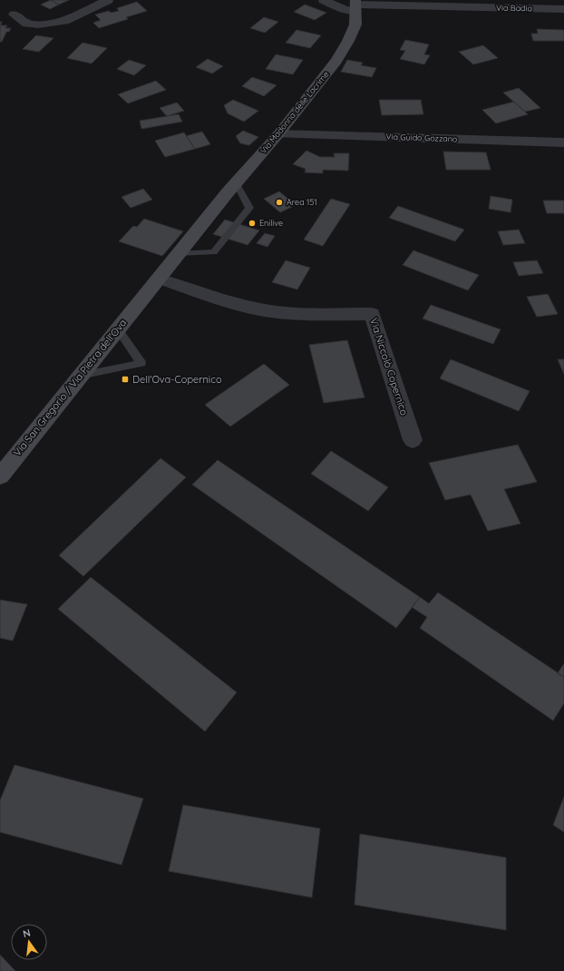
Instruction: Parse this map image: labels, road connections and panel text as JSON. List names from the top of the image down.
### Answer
{
  "streets": {
    "main road": ["Via Madonna delle Lacrime", "Via San Gregorio / Via Pietra dell'Ova"],
    "street": ["Via Badia", "Via Guido Gozzano", "Via Niccolò Copernico"]
  },
  "crossings": [
    ["Via Badia", "Via Madonna delle Lacrime"],
    ["Via Madonna delle Lacrime", "Via Guido Gozzano"],
    ["Via Madonna delle Lacrime", "Via Niccolò Copernico"],
    ["Via Madonna delle Lacrime", "Via San Gregorio / Via Pietra dell'Ova"],
    ["Via Niccolò Copernico", "Via San Gregorio / Via Pietra dell'Ova"]
  ],
  "places": {
    "other": ["Area 151", "Enilive"],
    "transit": ["Dell'Ova-Copernico"]
  },
  "north": "top"
}
